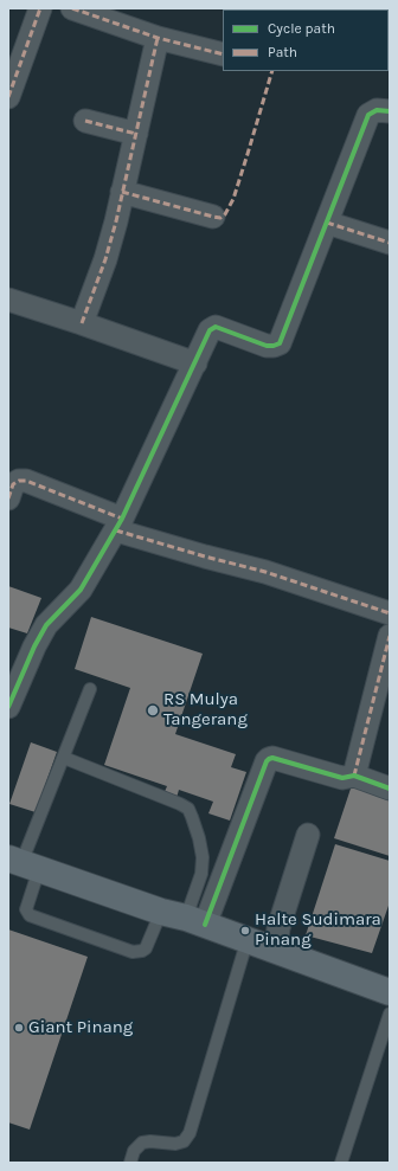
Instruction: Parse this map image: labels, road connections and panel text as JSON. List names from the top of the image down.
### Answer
{
  "places": ["RS Mulya Tangerang", "Halte Sudimara Pinang", "Giant Pinang"],
  "legend": ["Cycle path", "Path"]
}
